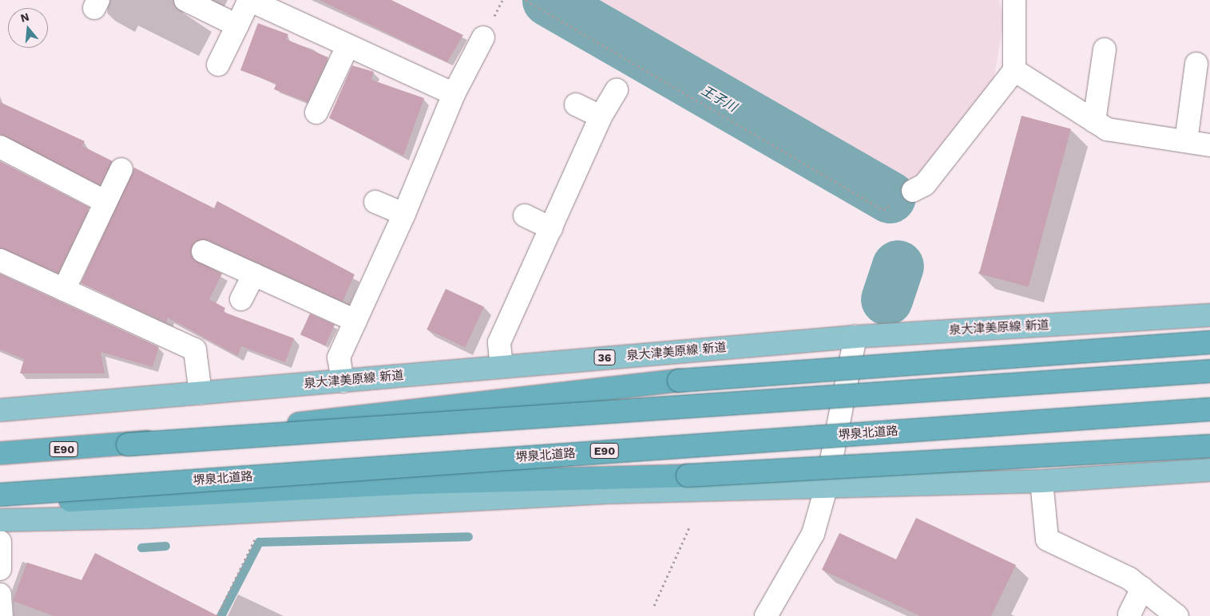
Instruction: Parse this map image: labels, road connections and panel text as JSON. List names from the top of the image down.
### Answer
{
  "streets": {
    "highway": ["堺泉北道路", "E90"],
    "main road": ["泉大津美原線 新道", "36"]
  },
  "water": ["王子川"],
  "north": "top"
}
